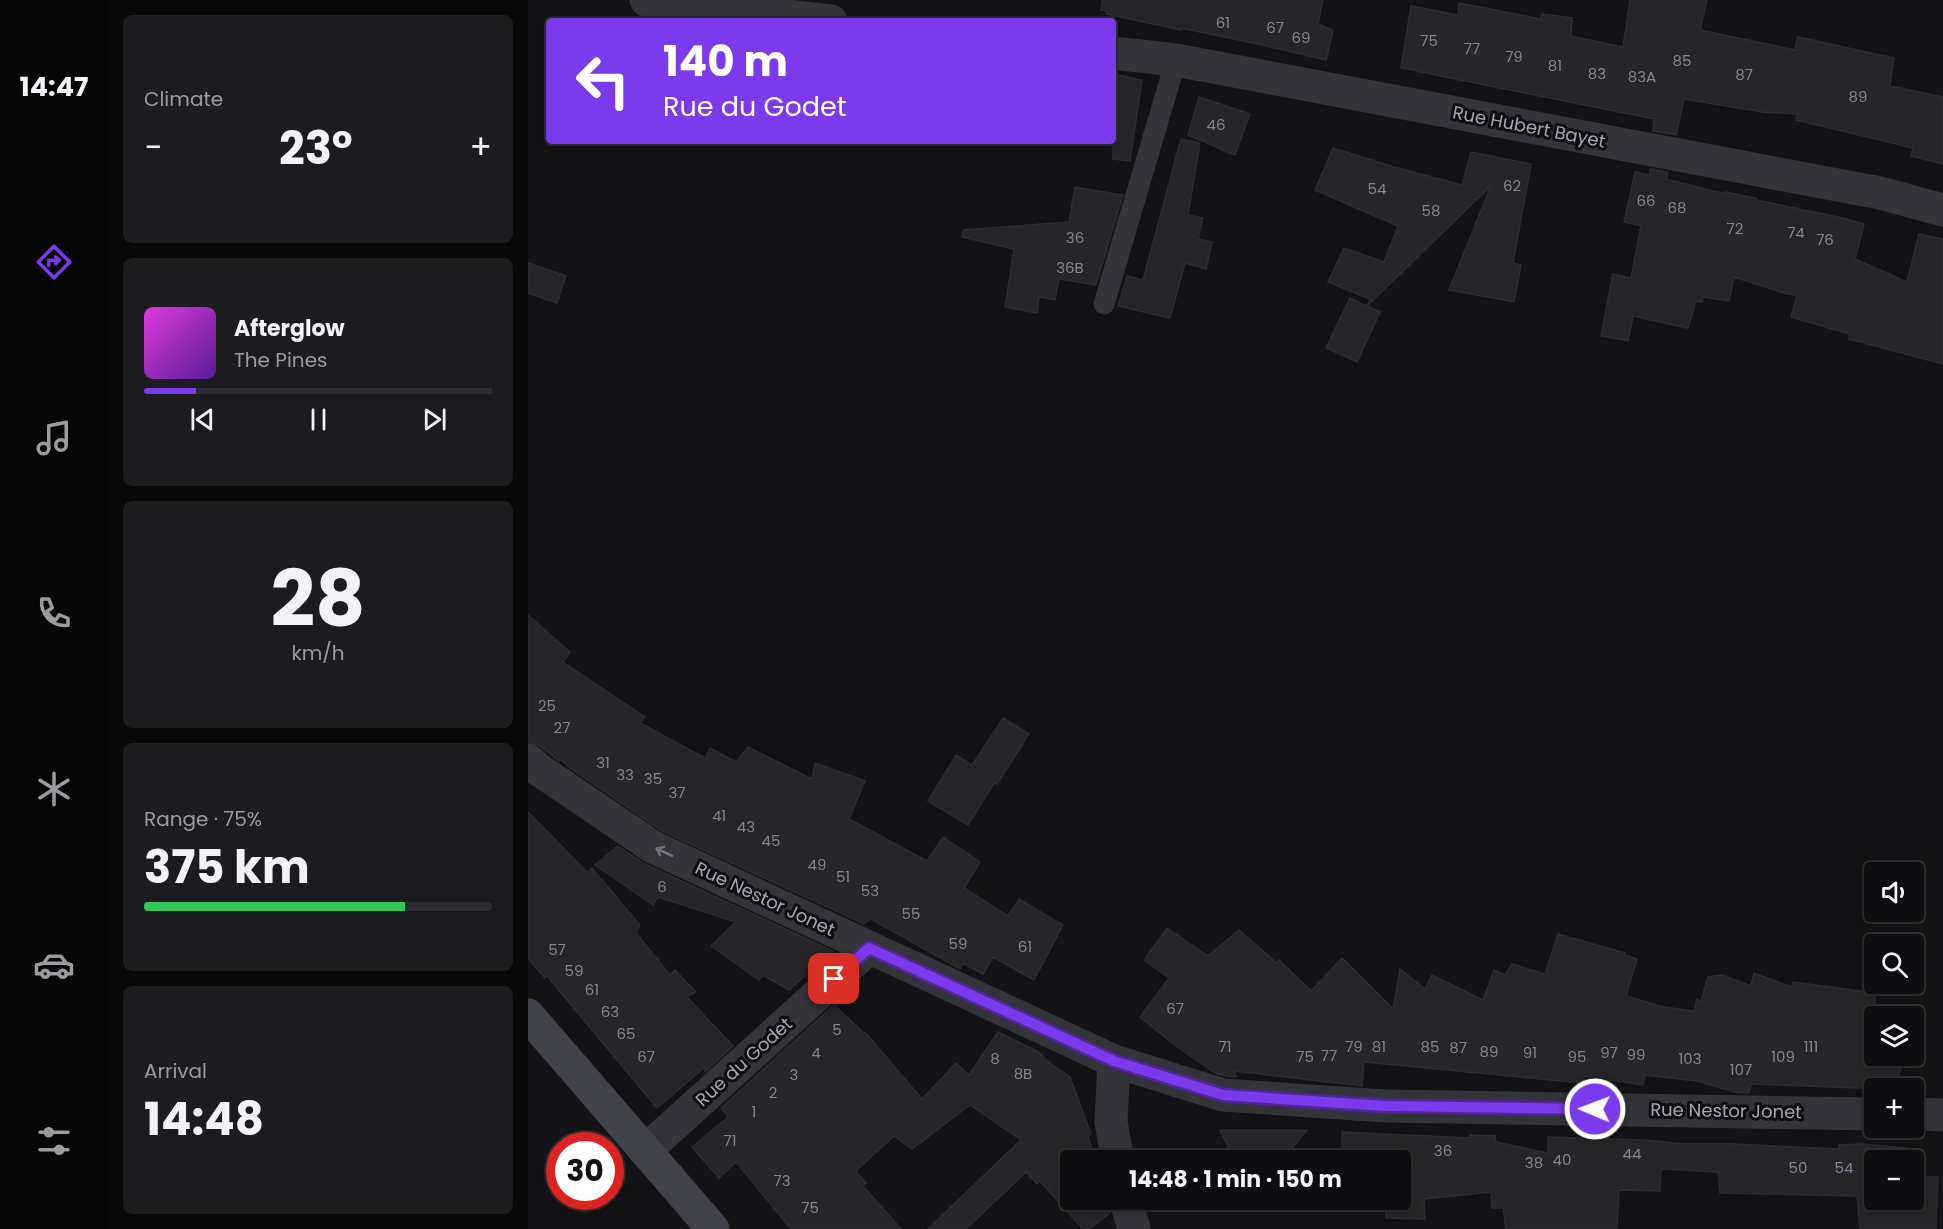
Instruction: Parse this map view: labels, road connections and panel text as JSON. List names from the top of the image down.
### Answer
{
  "streets": {
    "street": ["Rue Hubert Bayet", "Rue Nestor Jonet", "Rue du Godet"]
  },
  "crossings": [
    ["Rue Nestor Jonet", "Rue du Godet"]
  ],
  "house_numbers": [
    "61",
    "67",
    "69",
    "75",
    "77",
    "79",
    "85",
    "81",
    "83",
    "87",
    "83A",
    "89",
    "46",
    "62",
    "54",
    "66",
    "68",
    "58",
    "72",
    "74",
    "36",
    "76",
    "36B",
    "25",
    "27",
    "31",
    "33",
    "35",
    "37",
    "41",
    "43",
    "45",
    "49",
    "51",
    "6",
    "53",
    "55",
    "59",
    "61",
    "57",
    "59",
    "61",
    "67",
    "63",
    "5",
    "65",
    "71",
    "79",
    "81",
    "85",
    "111",
    "87",
    "89",
    "4",
    "91",
    "97",
    "99",
    "77",
    "67",
    "75",
    "95",
    "109",
    "8",
    "103",
    "107",
    "8B",
    "3",
    "2",
    "1",
    "71",
    "36",
    "44",
    "40",
    "38",
    "50",
    "54",
    "73",
    "75"
  ],
  "page": {
    "tabs": "14:47",
    "tile": [
      "Climate",
      ["28", "km/h"],
      ["Range · 75%", "375 km"],
      ["Arrival", "14:48"]
    ],
    "turn": ["140 m", "Rue du Godet"],
    "heat": ["−", "23°", "+"],
    "song": ["Afterglow", "The Pines"],
    "map_buttons": ["+", "−"],
    "limit": "30",
    "trip": "14:48 · 1 min · 150 m"
  }
}
